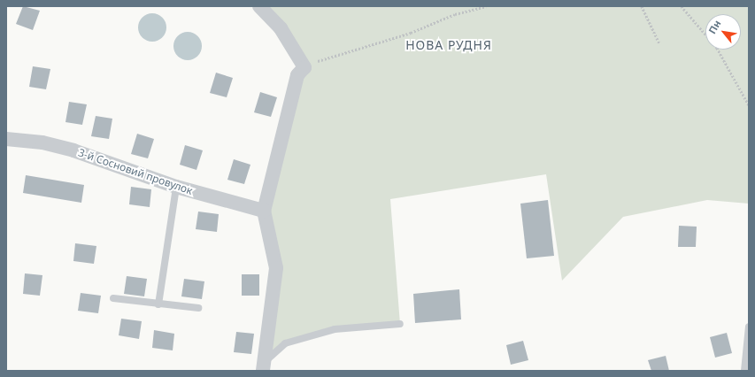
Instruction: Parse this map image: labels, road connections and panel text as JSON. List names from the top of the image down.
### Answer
{
  "streets": {
    "street": ["3-й Сосновий провулок"]
  },
  "districts": ["НОВА РУДНЯ"],
  "north": "top left"
}
